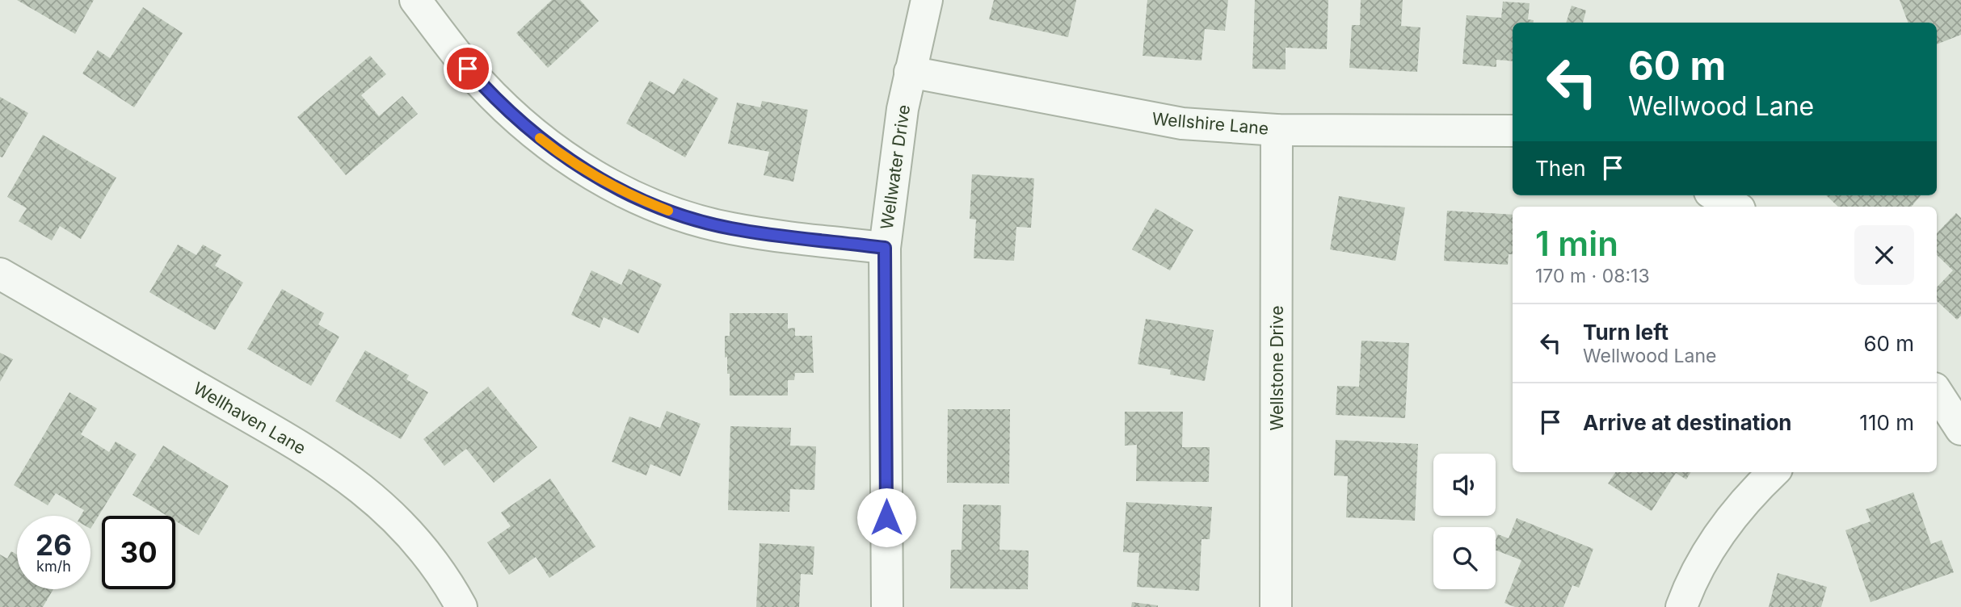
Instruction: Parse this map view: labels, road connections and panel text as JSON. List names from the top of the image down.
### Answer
{
  "streets": {
    "street": [
      "Wellshire Lane",
      "Wellwater Drive",
      "Wellstone Drive",
      "Wellhaven Lane"
    ]
  },
  "crossings": [
    ["Wellshire Lane", "Wellwater Drive"],
    ["Wellshire Lane", "Wellstone Drive"]
  ],
  "page": {
    "turn": ["60 m", "Wellwood Lane"],
    "then": "Then",
    "heading": ["1 min", "170 m · 08:13"],
    "list": [
      {
        "name": "Turn left",
        "note": "Wellwood Lane",
        "value": "60 m"
      },
      {
        "name": "Arrive at destination",
        "value": "110 m"
      }
    ],
    "speed": "26 km/h",
    "limit": "30"
  }
}
